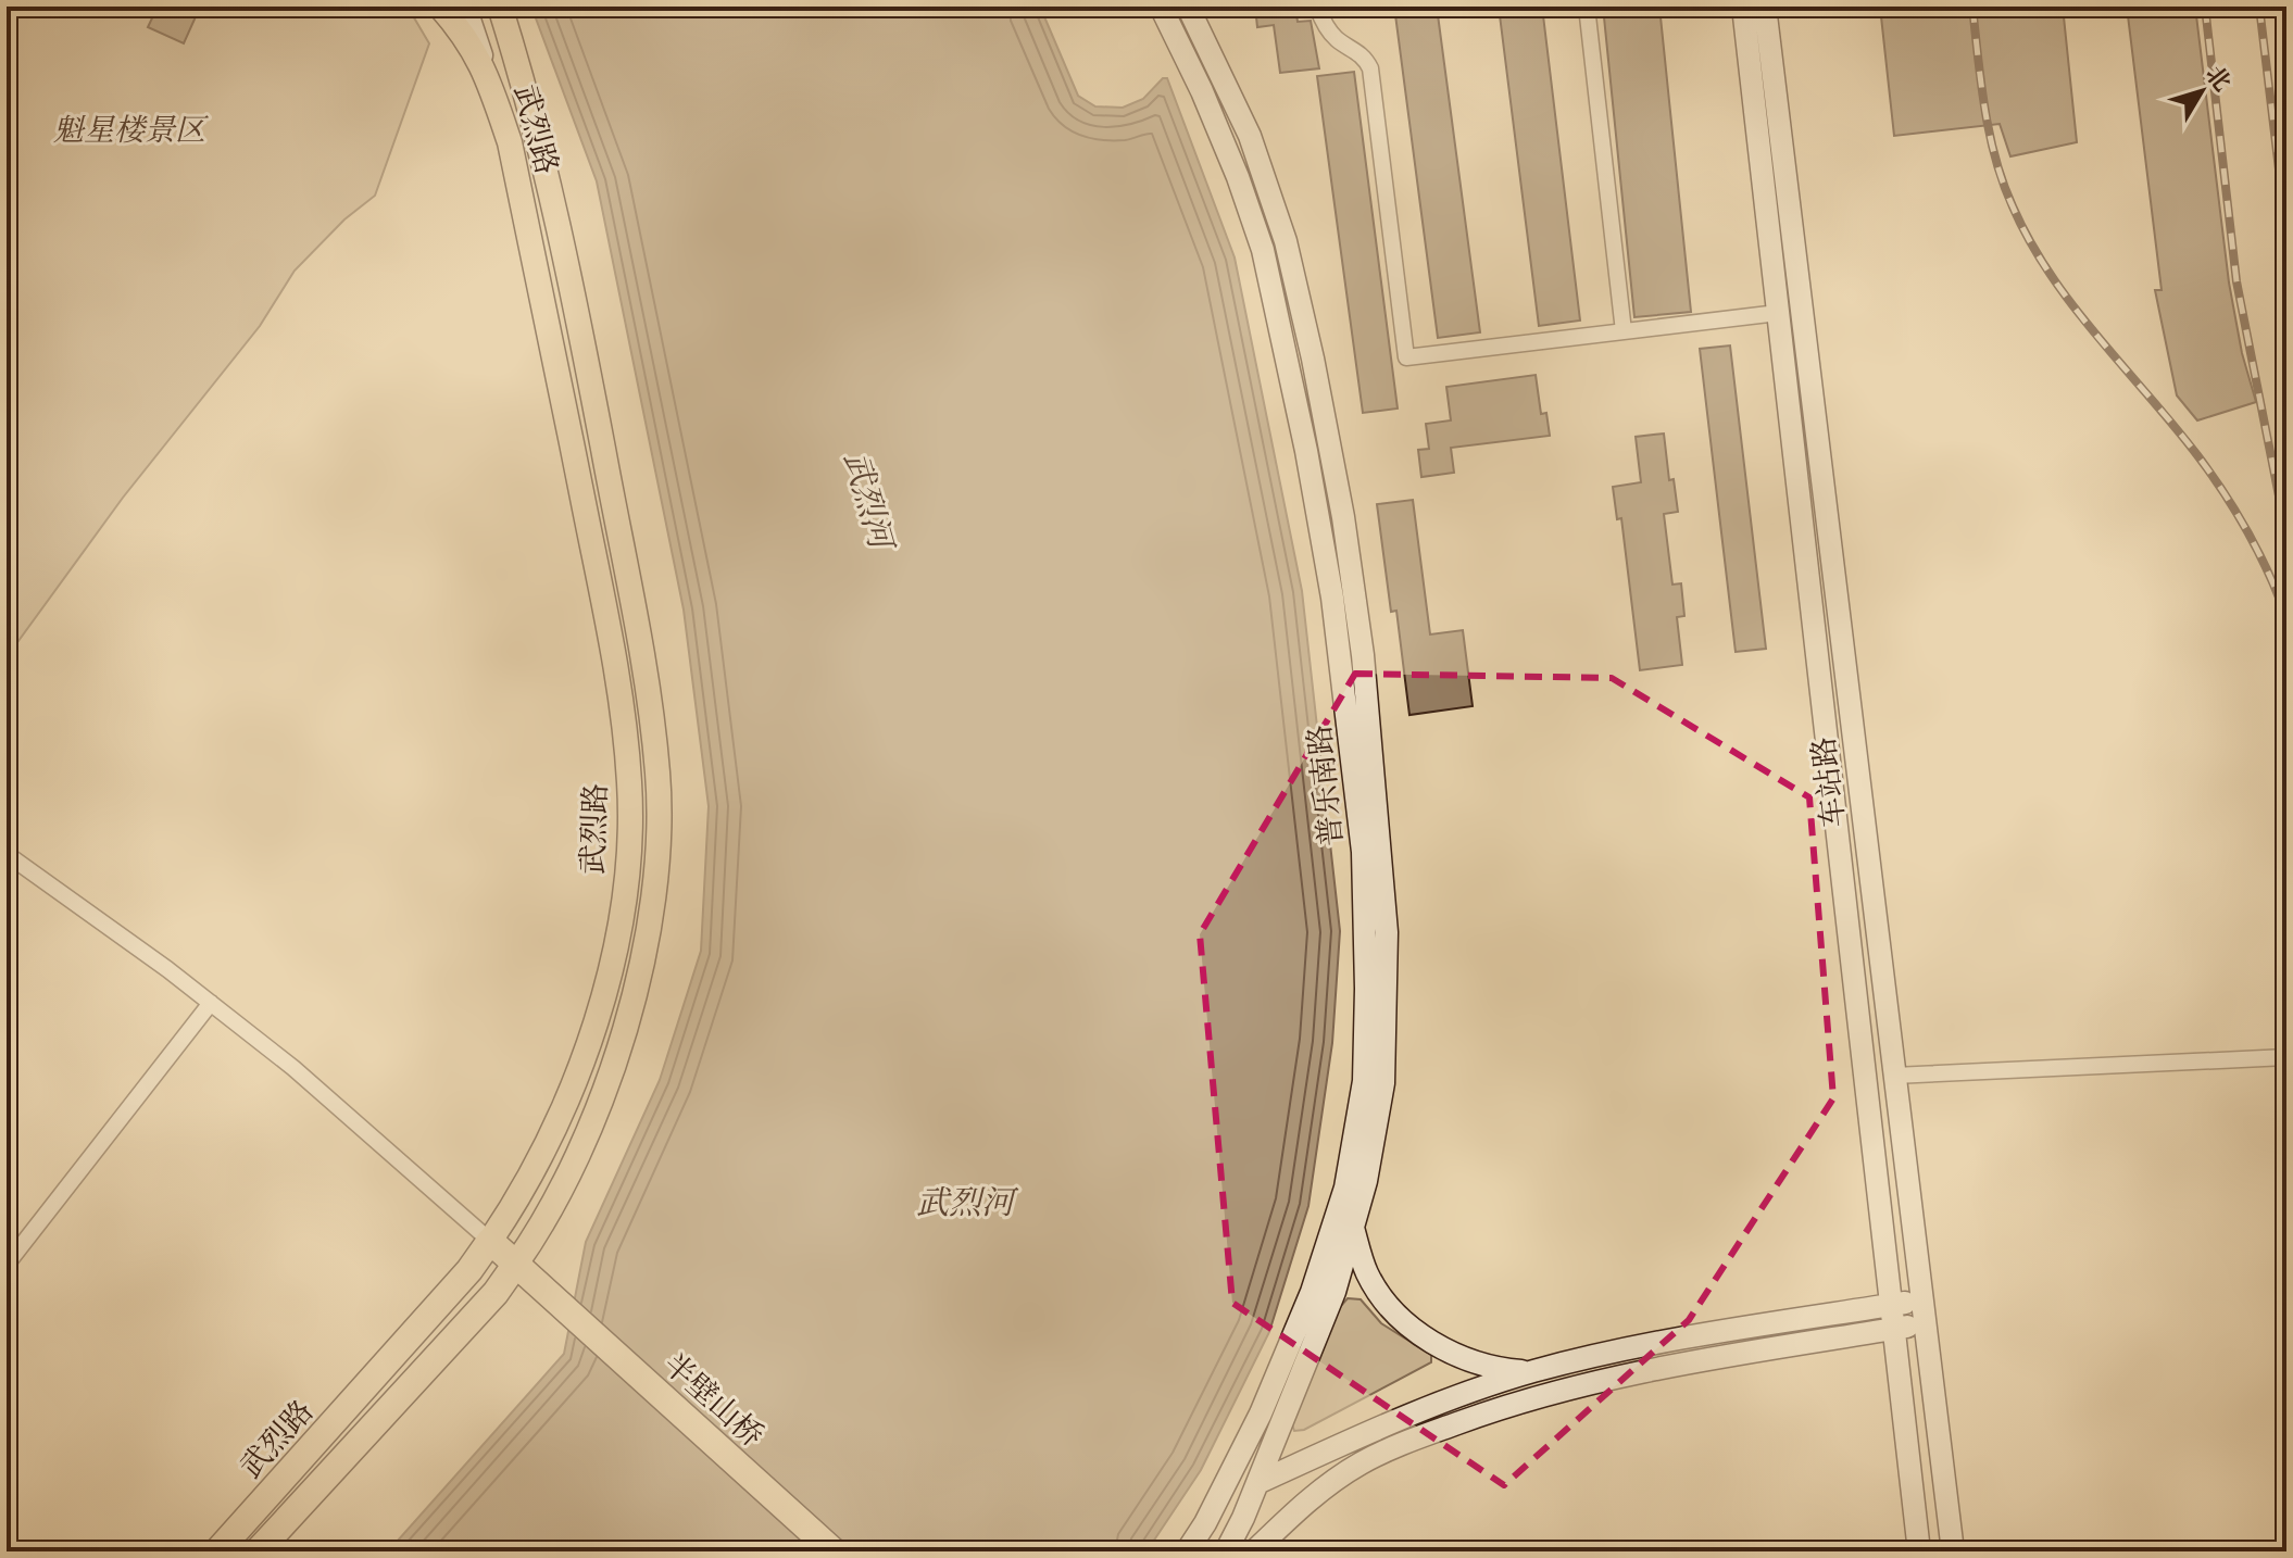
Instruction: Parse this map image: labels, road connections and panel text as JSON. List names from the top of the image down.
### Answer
{
  "streets": {
    "highway": ["武烈路", "半壁山桥"],
    "main road": ["车站路", "普乐南路"]
  },
  "crossings": [
    ["武烈路", "半壁山桥"]
  ],
  "water": ["武烈河"],
  "parks": ["魁星楼景区"],
  "north": "top right"
}
